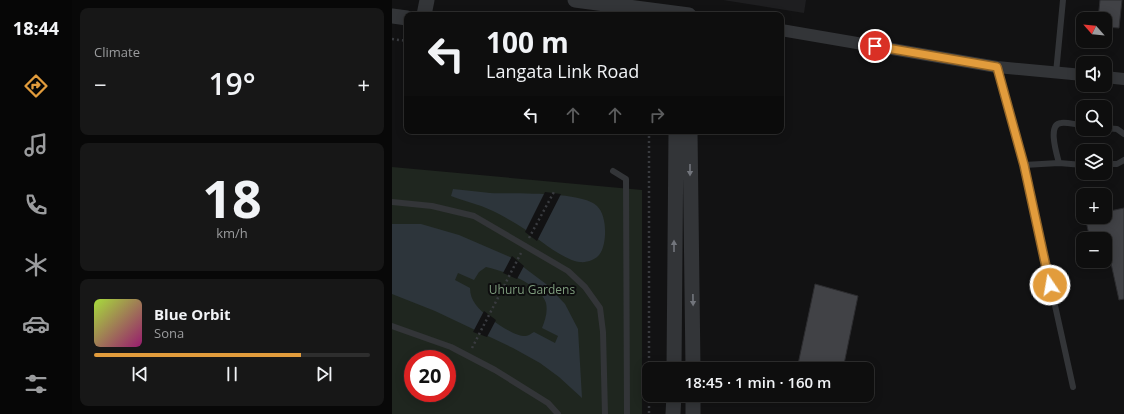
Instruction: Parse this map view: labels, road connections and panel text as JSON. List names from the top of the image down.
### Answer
{
  "parks": ["Uhuru Gardens"],
  "north": "top left",
  "page": {
    "tabs": "18:44",
    "tile": [
      "Climate",
      ["18", "km/h"]
    ],
    "map_buttons": ["+", "−"],
    "turn": ["100 m", "Langata Link Road"],
    "heat": ["−", "19°", "+"],
    "song": ["Blue Orbit", "Sona"],
    "limit": "20",
    "trip": "18:45 · 1 min · 160 m"
  }
}
